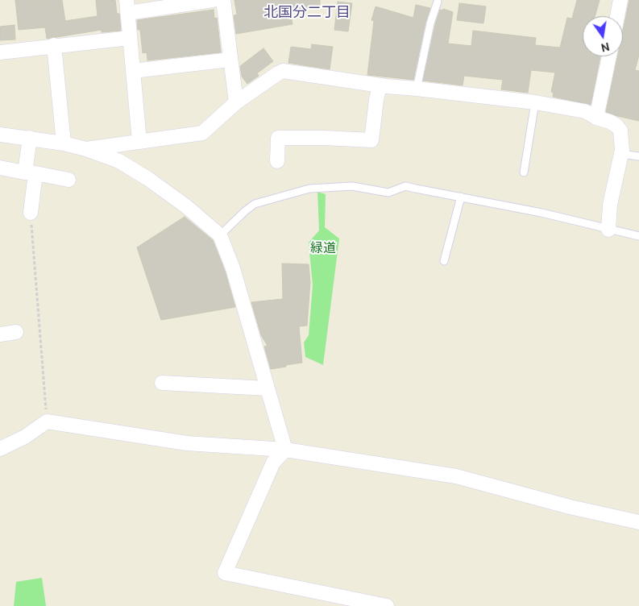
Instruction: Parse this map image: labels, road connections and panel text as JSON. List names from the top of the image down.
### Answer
{
  "districts": ["北国分二丁目"],
  "parks": ["緑道"],
  "north": "bottom"
}
